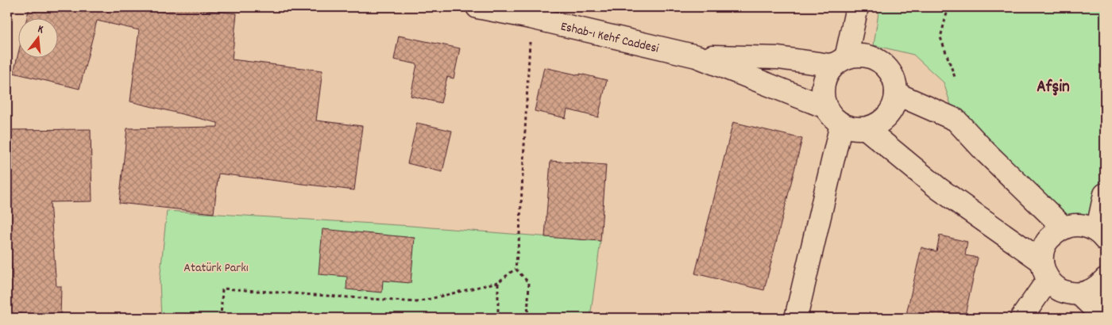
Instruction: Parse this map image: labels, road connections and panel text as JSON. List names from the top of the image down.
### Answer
{
  "streets": {
    "main road": ["Eshab-ı Kehf Caddesi"]
  },
  "districts": ["Afşin"],
  "parks": ["Atatürk Parkı"],
  "north": "top"
}
